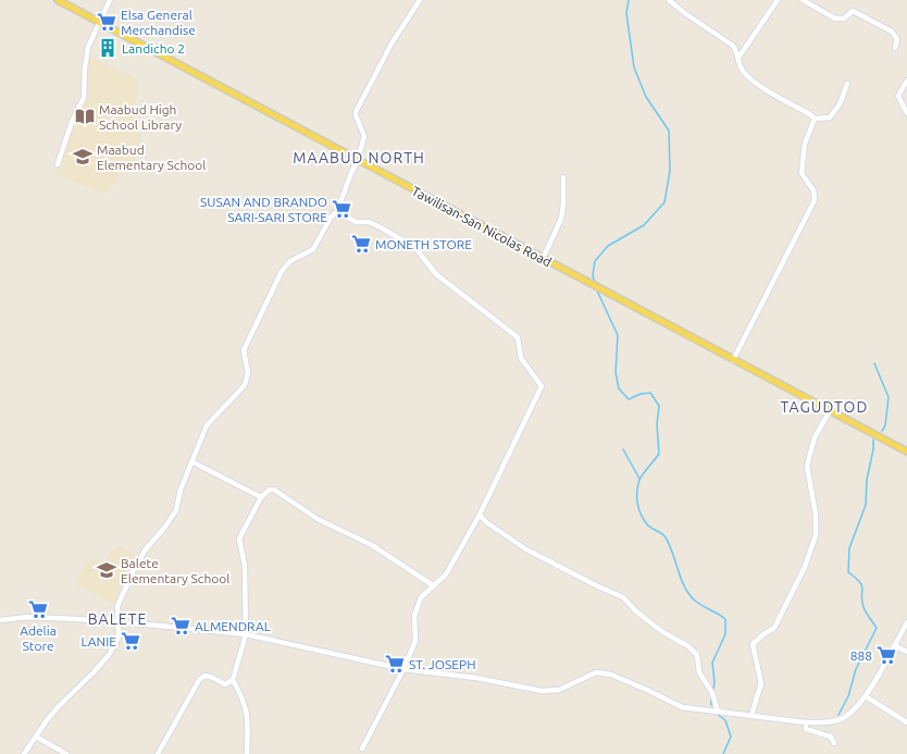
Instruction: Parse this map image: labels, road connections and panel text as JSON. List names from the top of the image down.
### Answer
{
  "streets": {
    "main road": ["Tawilisan-San Nicolas Road"]
  },
  "districts": ["MAABUD NORTH", "TAGUDTOD", "BALETE"],
  "places": {
    "supermarket": [
      "Elsa General Merchandise",
      "SUSAN AND BRANDO SARI-SARI STORE",
      "MONETH STORE",
      "Adelia Store",
      "ALMENDRAL",
      "LANIE",
      "888",
      "ST. JOSEPH"
    ],
    "building": ["Landicho 2"],
    "library": ["Maabud High School Library"],
    "school or university": ["Maabud Elementary School", "Balete Elementary School"]
  }
}
